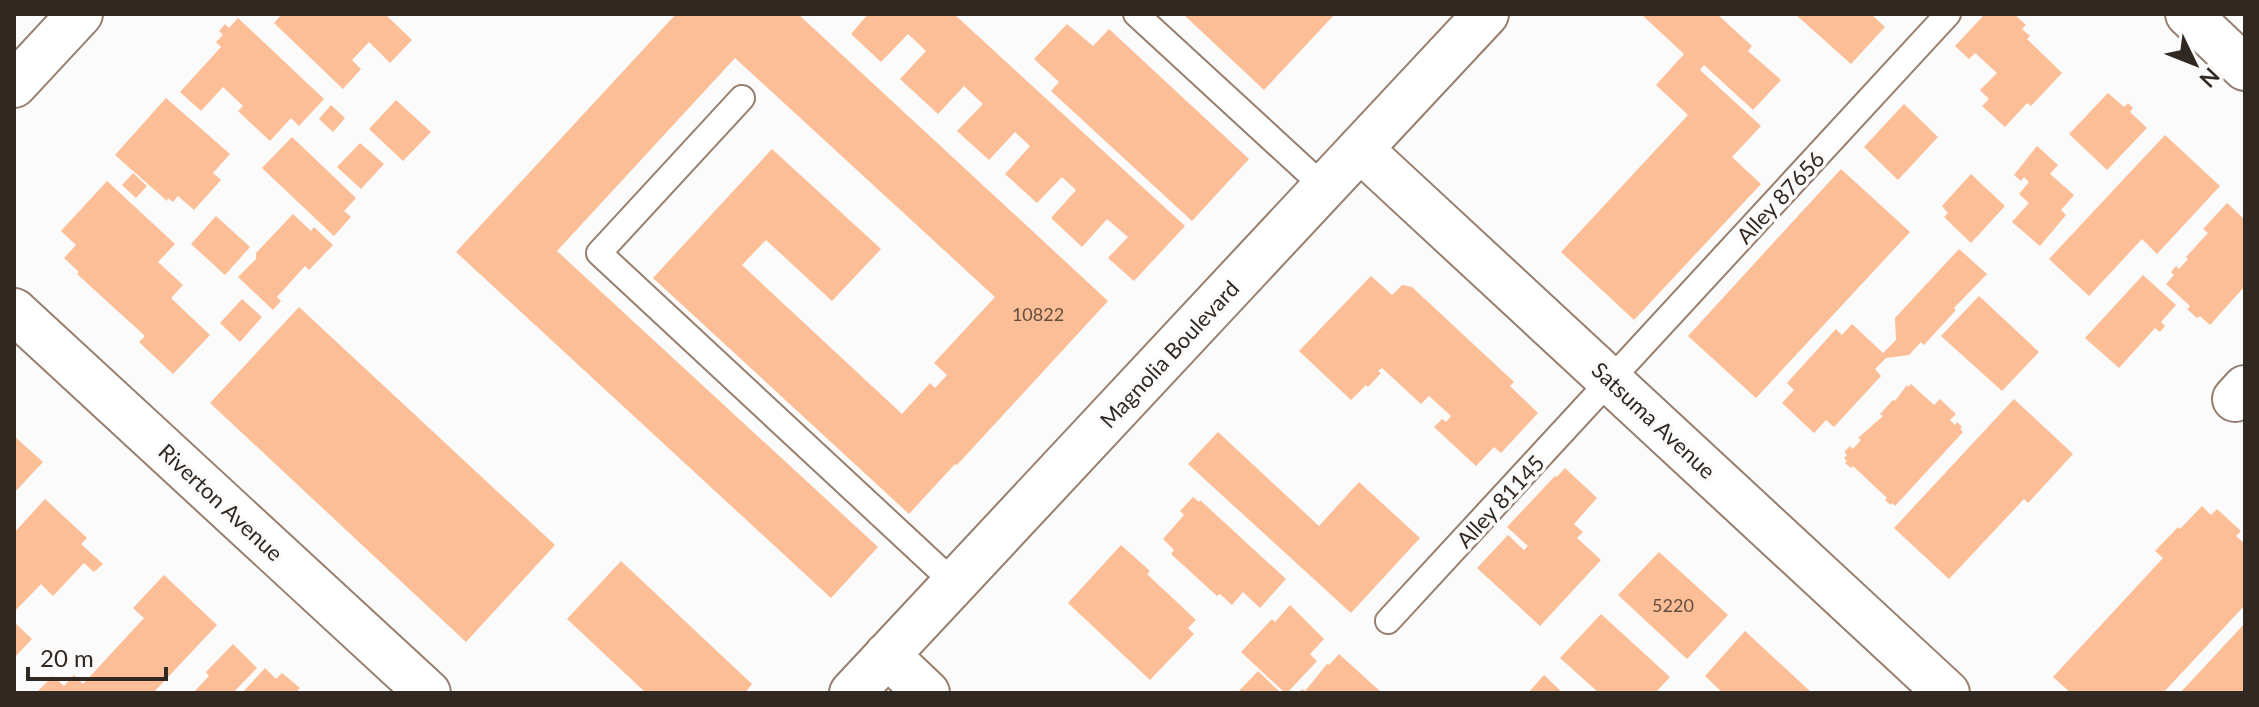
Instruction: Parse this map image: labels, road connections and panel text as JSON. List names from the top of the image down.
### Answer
{
  "streets": {
    "street": ["Magnolia Boulevard", "Satsuma Avenue", "Riverton Avenue"],
    "lane": ["Alley 87656", "Alley 81145"]
  },
  "crossings": [
    ["Alley 87656", "Satsuma Avenue"],
    ["Alley 87656", "Alley 81145"],
    ["Magnolia Boulevard", "Satsuma Avenue"],
    ["Satsuma Avenue", "Alley 81145"]
  ],
  "house_numbers": ["10822", "5220"],
  "scale_bar": "20 m",
  "north": "bottom right"
}
